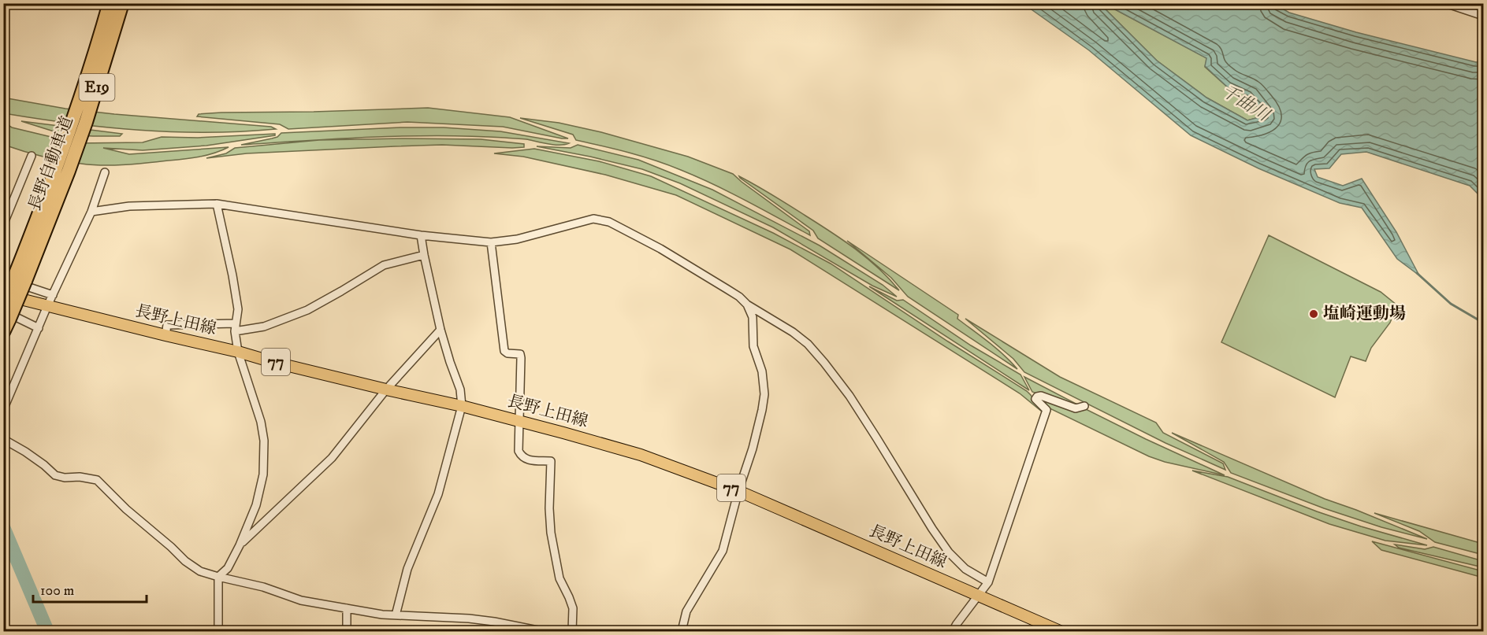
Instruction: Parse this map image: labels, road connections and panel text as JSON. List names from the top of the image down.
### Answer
{
  "streets": {
    "highway": ["E19", "長野自動車道"],
    "main road": ["長野上田線", "77"]
  },
  "water": ["千曲川"],
  "places": ["塩崎運動場"],
  "scale_bar": "100 m"
}
